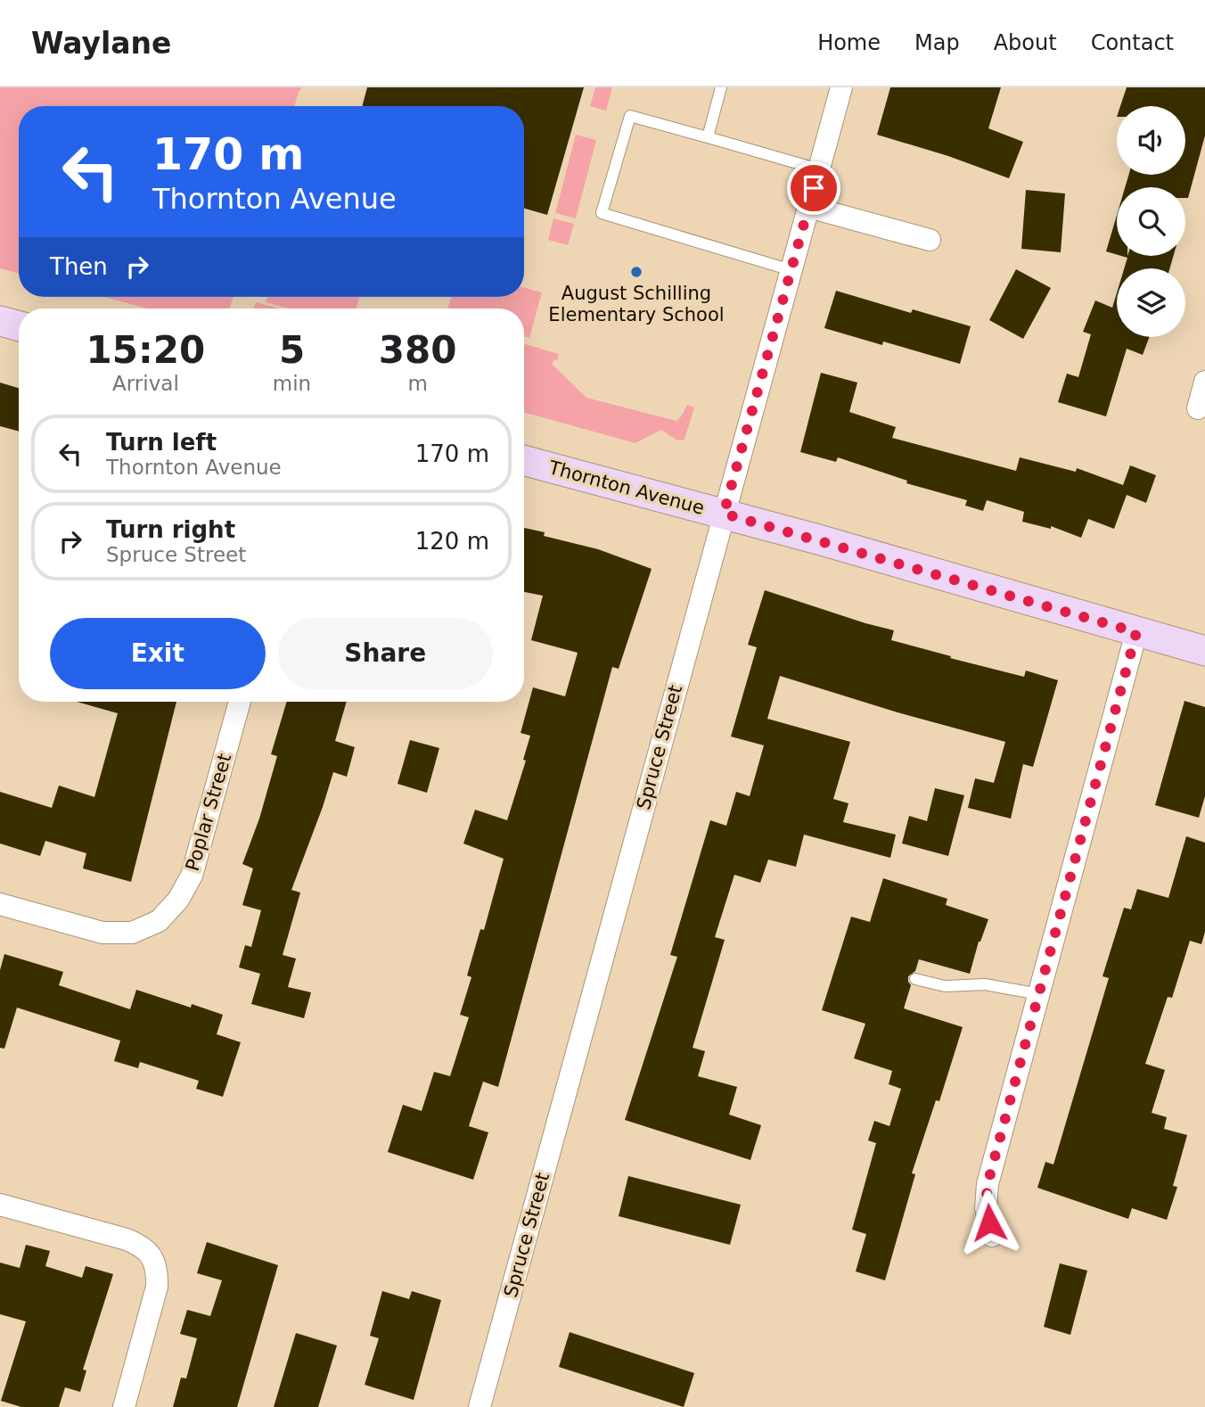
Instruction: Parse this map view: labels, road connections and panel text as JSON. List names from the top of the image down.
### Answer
{
  "streets": {
    "main road": ["Thornton Avenue"],
    "street": ["Spruce Street", "Poplar Street"]
  },
  "crossings": [
    ["Thornton Avenue", "Spruce Street"]
  ],
  "places": ["August Schilling Elementary School"],
  "page": {
    "header": "Waylane",
    "nav": [
      "Home",
      "Map",
      "About",
      "Contact"
    ],
    "turn": ["170 m", "Thornton Avenue"],
    "then": "Then",
    "eta": [
      "15:20",
      "Arrival",
      "5",
      "min",
      "380",
      "m"
    ],
    "list": [
      {
        "name": "Turn left",
        "note": "Thornton Avenue",
        "value": "170 m"
      },
      {
        "name": "Turn right",
        "note": "Spruce Street",
        "value": "120 m"
      }
    ],
    "buttons": ["Exit", "Share"]
  }
}
